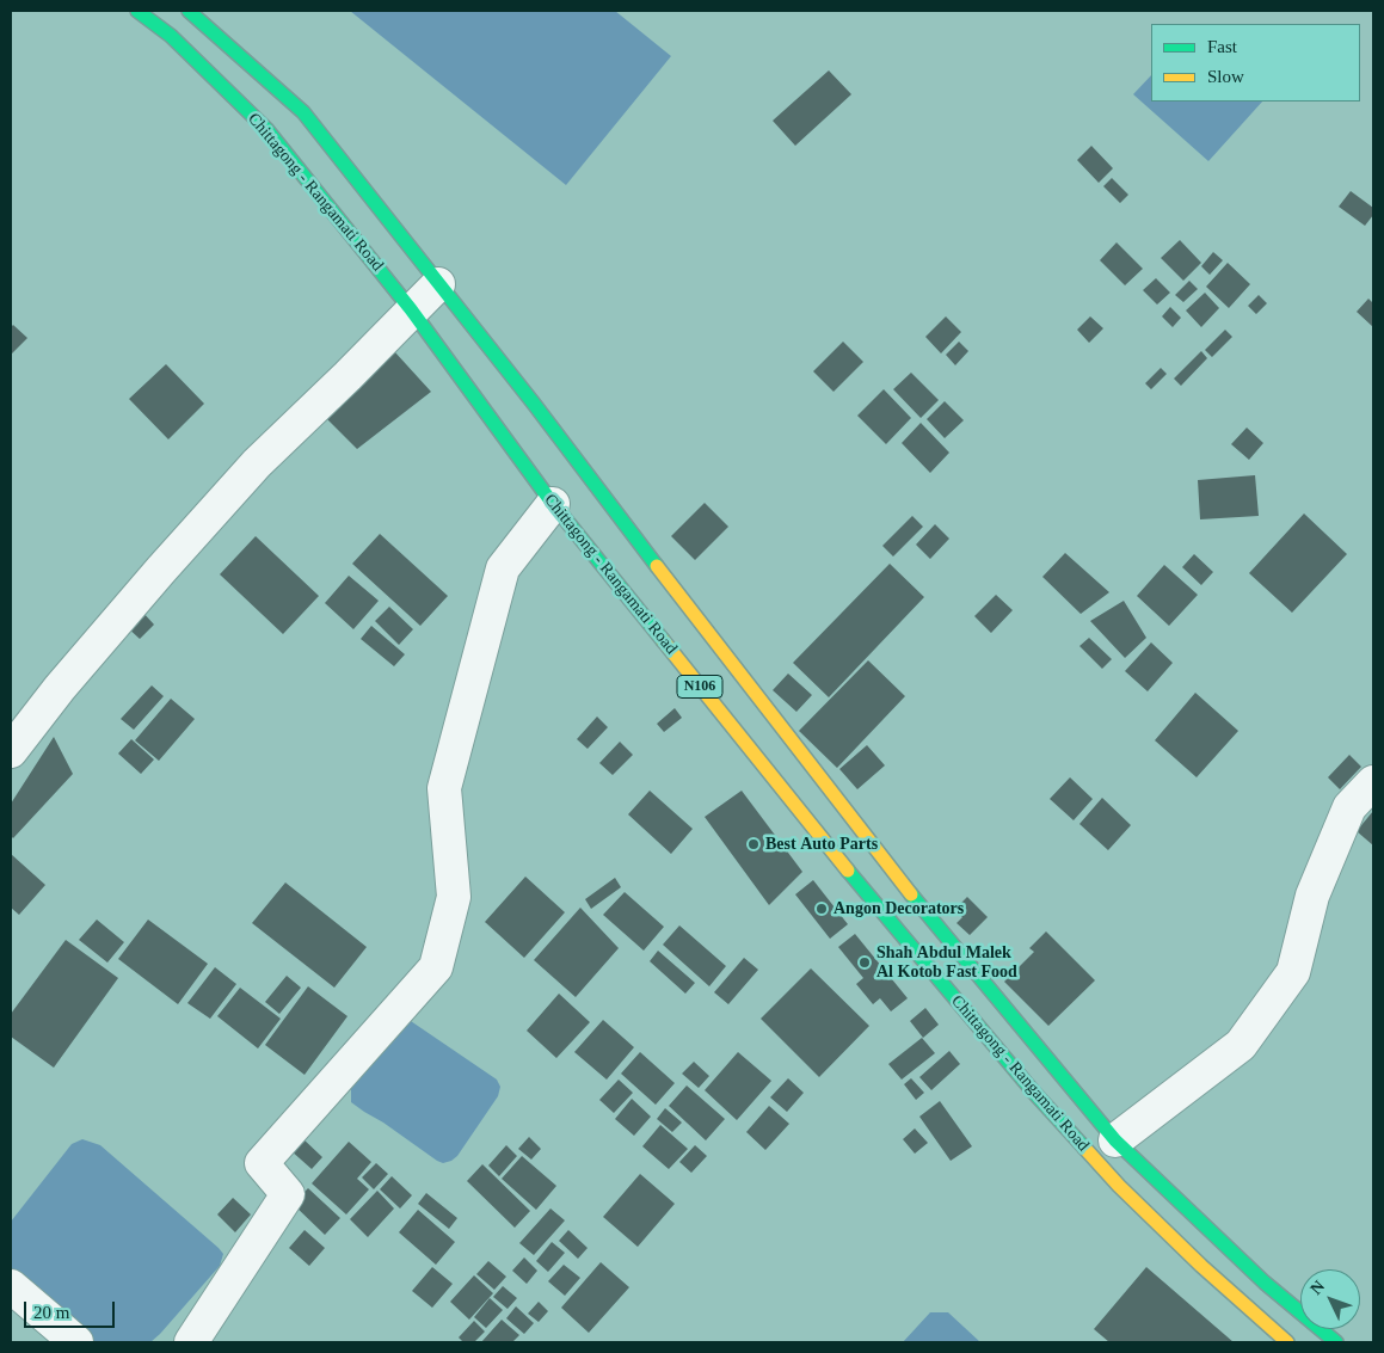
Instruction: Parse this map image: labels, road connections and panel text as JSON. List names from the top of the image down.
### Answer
{
  "streets": {
    "highway": ["Chittagong - Rangamati Road", "N106"]
  },
  "places": ["Best Auto Parts", "Angon Decorators", "Shah Abdul Malek Al Kotob Fast Food"],
  "legend": ["Fast", "Slow"],
  "scale_bar": "20 m",
  "north": "top left"
}
